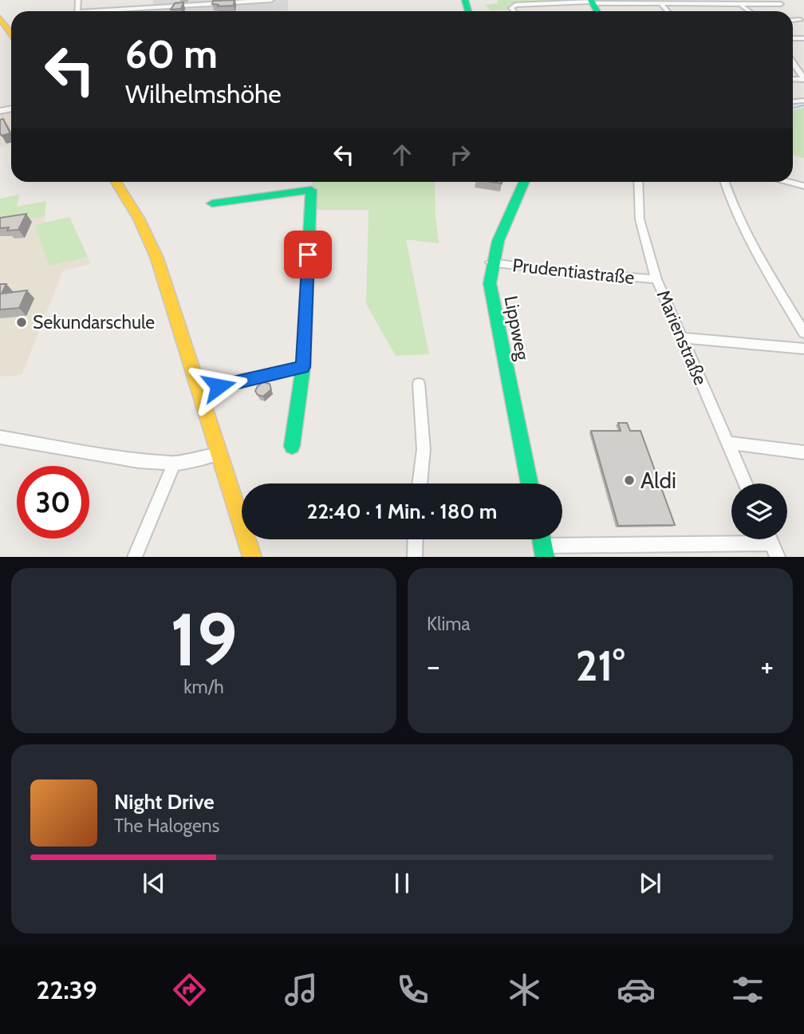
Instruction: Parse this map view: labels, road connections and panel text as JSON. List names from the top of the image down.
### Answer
{
  "streets": {
    "street": ["Prudentiastraße", "Lippweg", "Marienstraße"]
  },
  "crossings": [
    ["Prudentiastraße", "Lippweg"],
    ["Prudentiastraße", "Marienstraße"]
  ],
  "places": ["Sekundarschule", "Aldi"],
  "page": {
    "turn": ["60 m", "Wilhelmshöhe"],
    "limit": "30",
    "trip": "22:40 · 1 Min. · 180 m",
    "tile": [
      ["19", "km/h"],
      "Klima"
    ],
    "heat": ["−", "21°", "+"],
    "song": ["Night Drive", "The Halogens"],
    "tabs": "22:39"
  }
}
